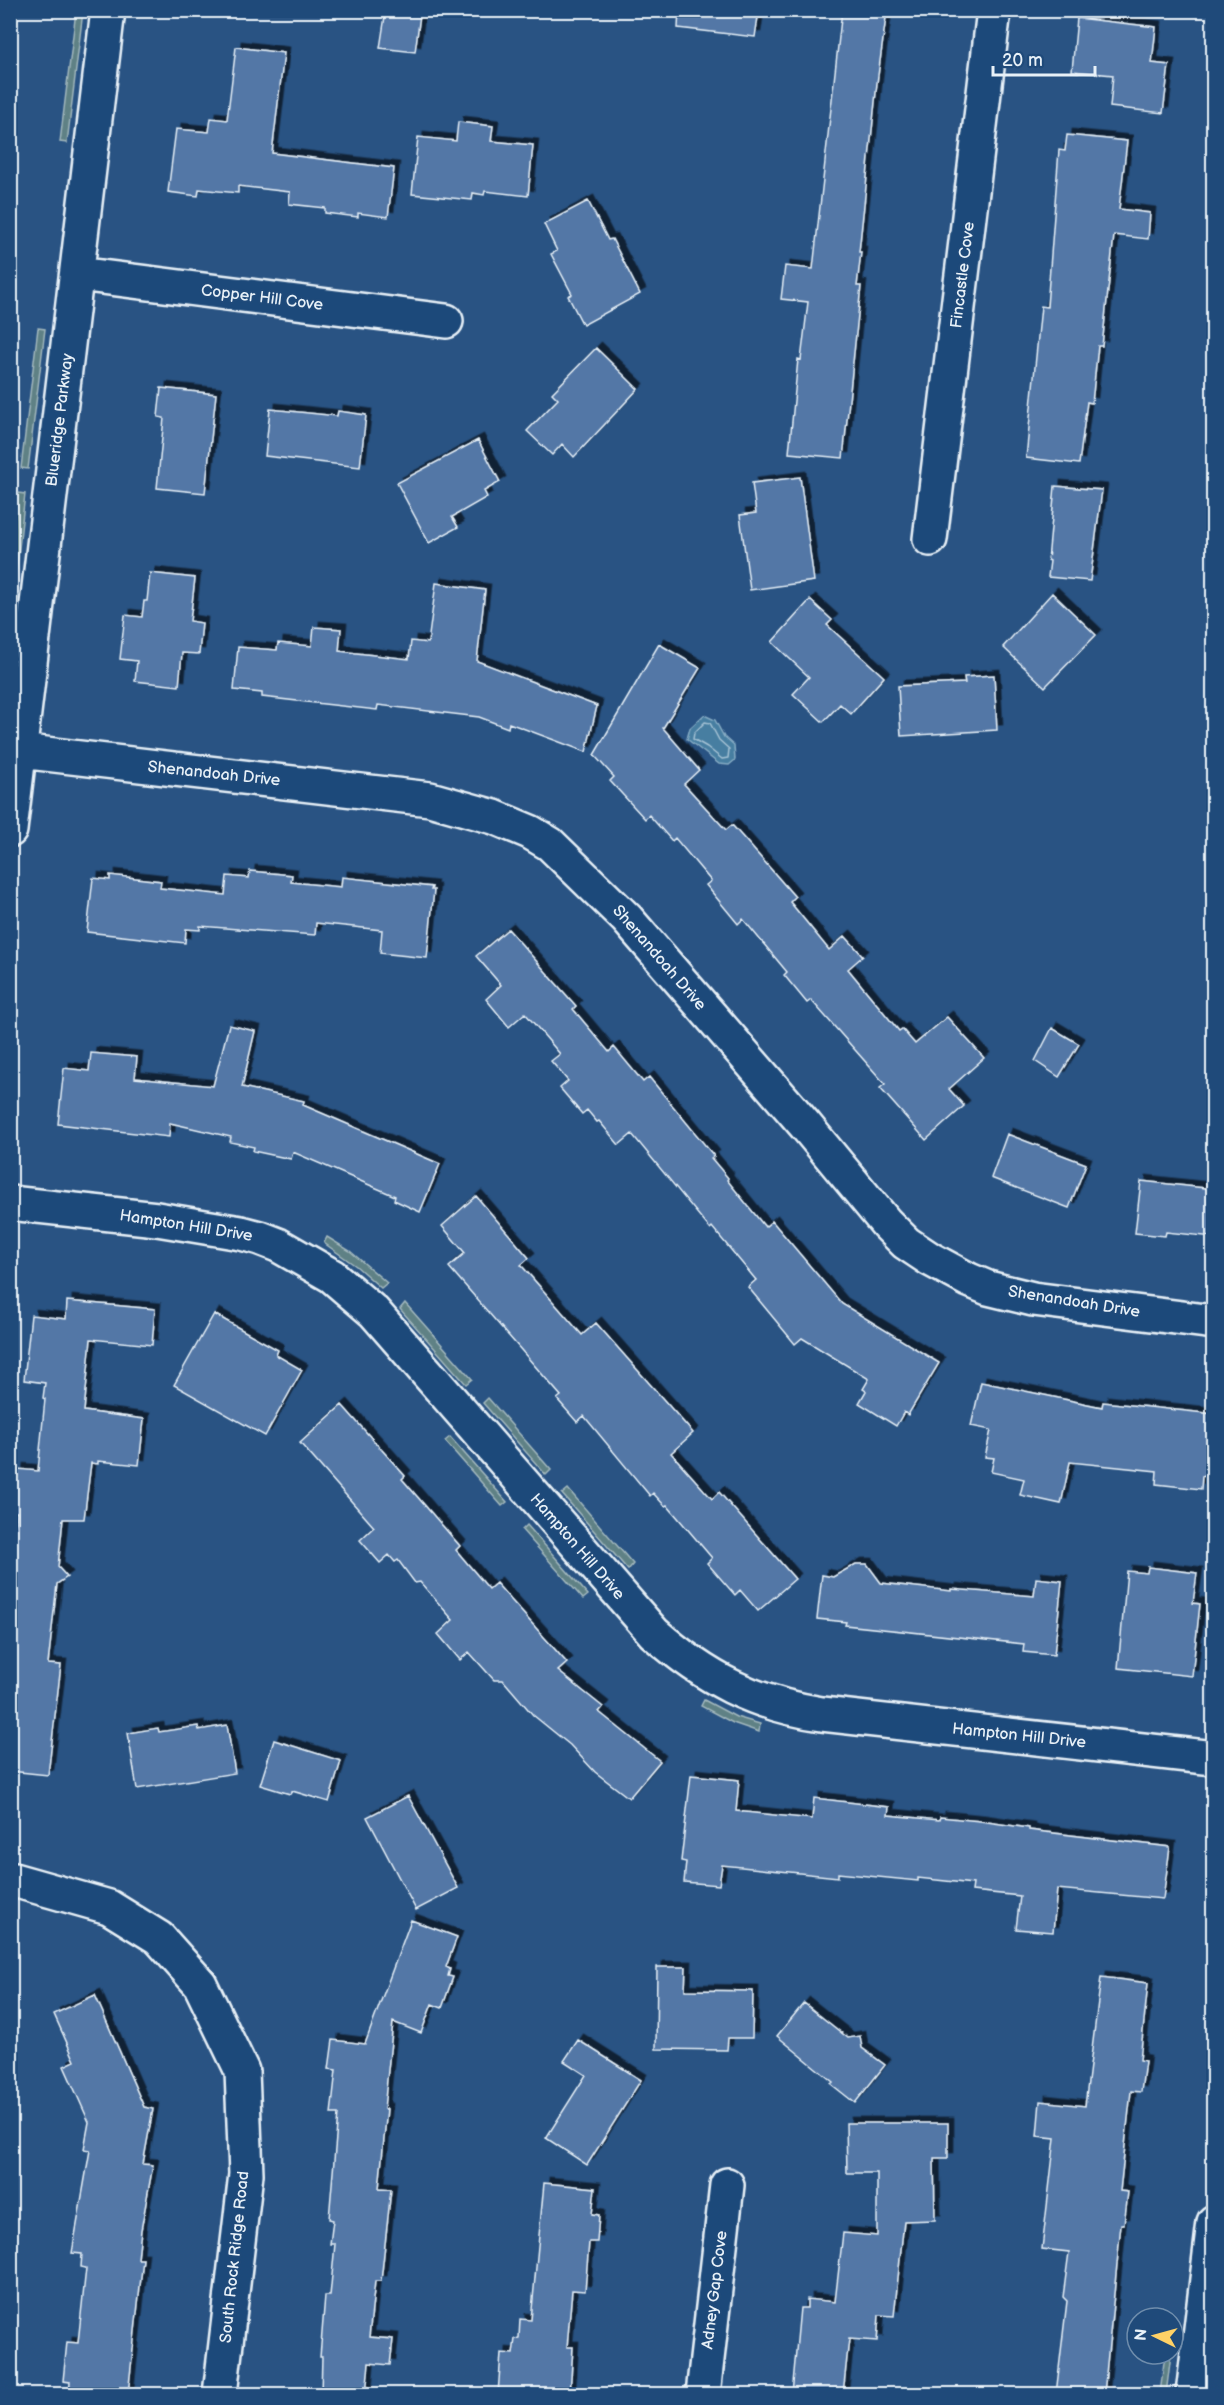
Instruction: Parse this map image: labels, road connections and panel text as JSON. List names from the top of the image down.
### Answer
{
  "streets": {
    "street": [
      "Fincastle Cove",
      "Copper Hill Cove",
      "Blueridge Parkway",
      "Shenandoah Drive",
      "Hampton Hill Drive",
      "South Rock Ridge Road",
      "Adney Gap Cove"
    ]
  },
  "crossings": [
    ["Copper Hill Cove", "Blueridge Parkway"],
    ["Blueridge Parkway", "Shenandoah Drive"]
  ],
  "scale_bar": "20 m",
  "north": "left"
}
